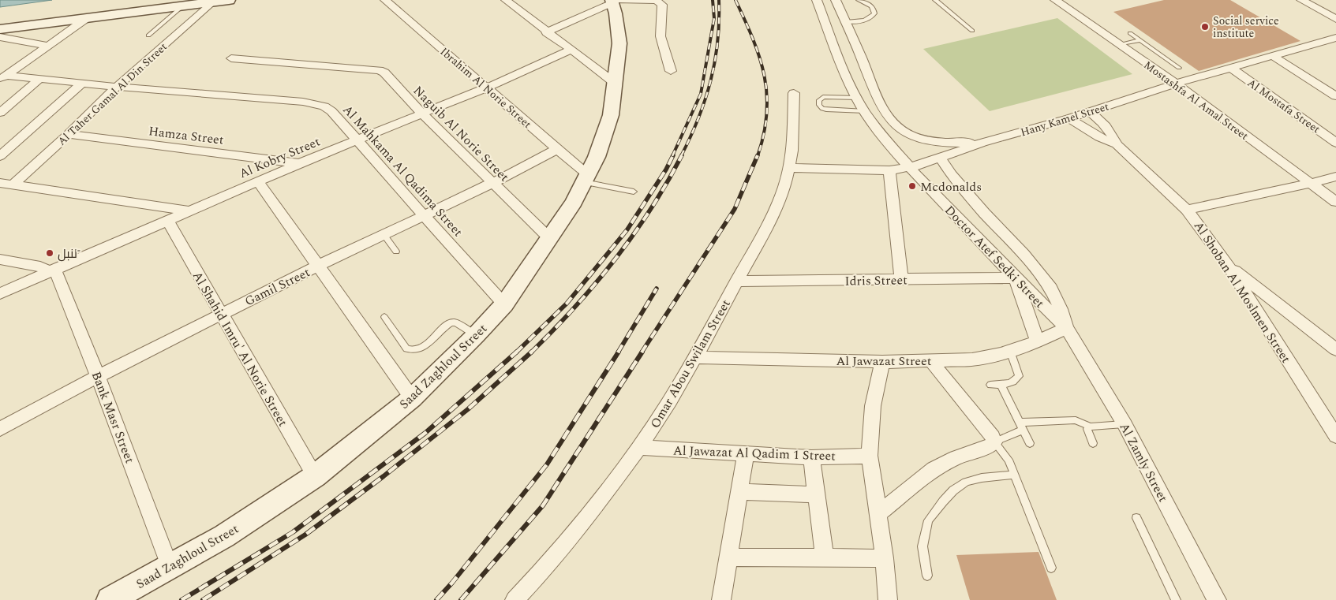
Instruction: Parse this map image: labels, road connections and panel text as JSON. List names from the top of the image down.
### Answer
{
  "streets": {
    "main road": ["Saad Zaghloul Street"],
    "street": [
      "Ibrahim Al Norie Street",
      "Al Taher Gamal Al Din Street",
      "Mostashfa Al Amal Street",
      "Al Mostafa Street",
      "Hany Kamel Street",
      "Naguib Al Norie Street",
      "Hamza Street",
      "Al Kobry Street",
      "Al Mahkama Al Qadima Street",
      "Doctor Atef Sedki Street",
      "Idris Street",
      "Gamil Street",
      "Al Shoban Al Moslmen Street",
      "Al Shahid Imru' Al Norie Street",
      "Al Jawazat Street",
      "Omar Abou Swilam Street",
      "Bank Masr Street",
      "Al Jawazat Al Qadim 1 Street",
      "Al Zamly Street"
    ]
  },
  "crossings": [
    ["Ibrahim Al Norie Street", "Al Kobry Street"],
    ["Ibrahim Al Norie Street", "Gamil Street"],
    ["Ibrahim Al Norie Street", "Saad Zaghloul Street"],
    ["Al Taher Gamal Al Din Street", "Hamza Street"],
    ["Al Taher Gamal Al Din Street", "Al Mahkama Al Qadima Street"],
    ["Mostashfa Al Amal Street", "Hany Kamel Street"],
    ["Al Mostafa Street", "Hany Kamel Street"],
    ["Hany Kamel Street", "Doctor Atef Sedki Street"],
    ["Hany Kamel Street", "Al Shoban Al Moslmen Street"],
    ["Hany Kamel Street", "Omar Abou Swilam Street"],
    ["Naguib Al Norie Street", "Al Kobry Street"],
    ["Naguib Al Norie Street", "Gamil Street"],
    ["Naguib Al Norie Street", "Saad Zaghloul Street"],
    ["Hamza Street", "Al Kobry Street"],
    ["Al Kobry Street", "Al Mahkama Al Qadima Street"],
    ["Al Kobry Street", "Al Shahid Imru' Al Norie Street"],
    ["Al Kobry Street", "Bank Masr Street"],
    ["Al Mahkama Al Qadima Street", "Gamil Street"],
    ["Al Mahkama Al Qadima Street", "Saad Zaghloul Street"],
    ["Doctor Atef Sedki Street", "Idris Street"],
    ["Doctor Atef Sedki Street", "Al Jawazat Street"],
    ["Doctor Atef Sedki Street", "Al Zamly Street"],
    ["Idris Street", "Omar Abou Swilam Street"],
    ["Gamil Street", "Al Shahid Imru' Al Norie Street"],
    ["Gamil Street", "Bank Masr Street"],
    ["Al Shahid Imru' Al Norie Street", "Saad Zaghloul Street"],
    ["Al Jawazat Street", "Omar Abou Swilam Street"],
    ["Al Jawazat Street", "Al Zamly Street"],
    ["Omar Abou Swilam Street", "Al Jawazat Al Qadim 1 Street"],
    ["Saad Zaghloul Street", "Bank Masr Street"]
  ],
  "places": ["Social service institute", "Mcdonalds", "لنبل ً"]
}
